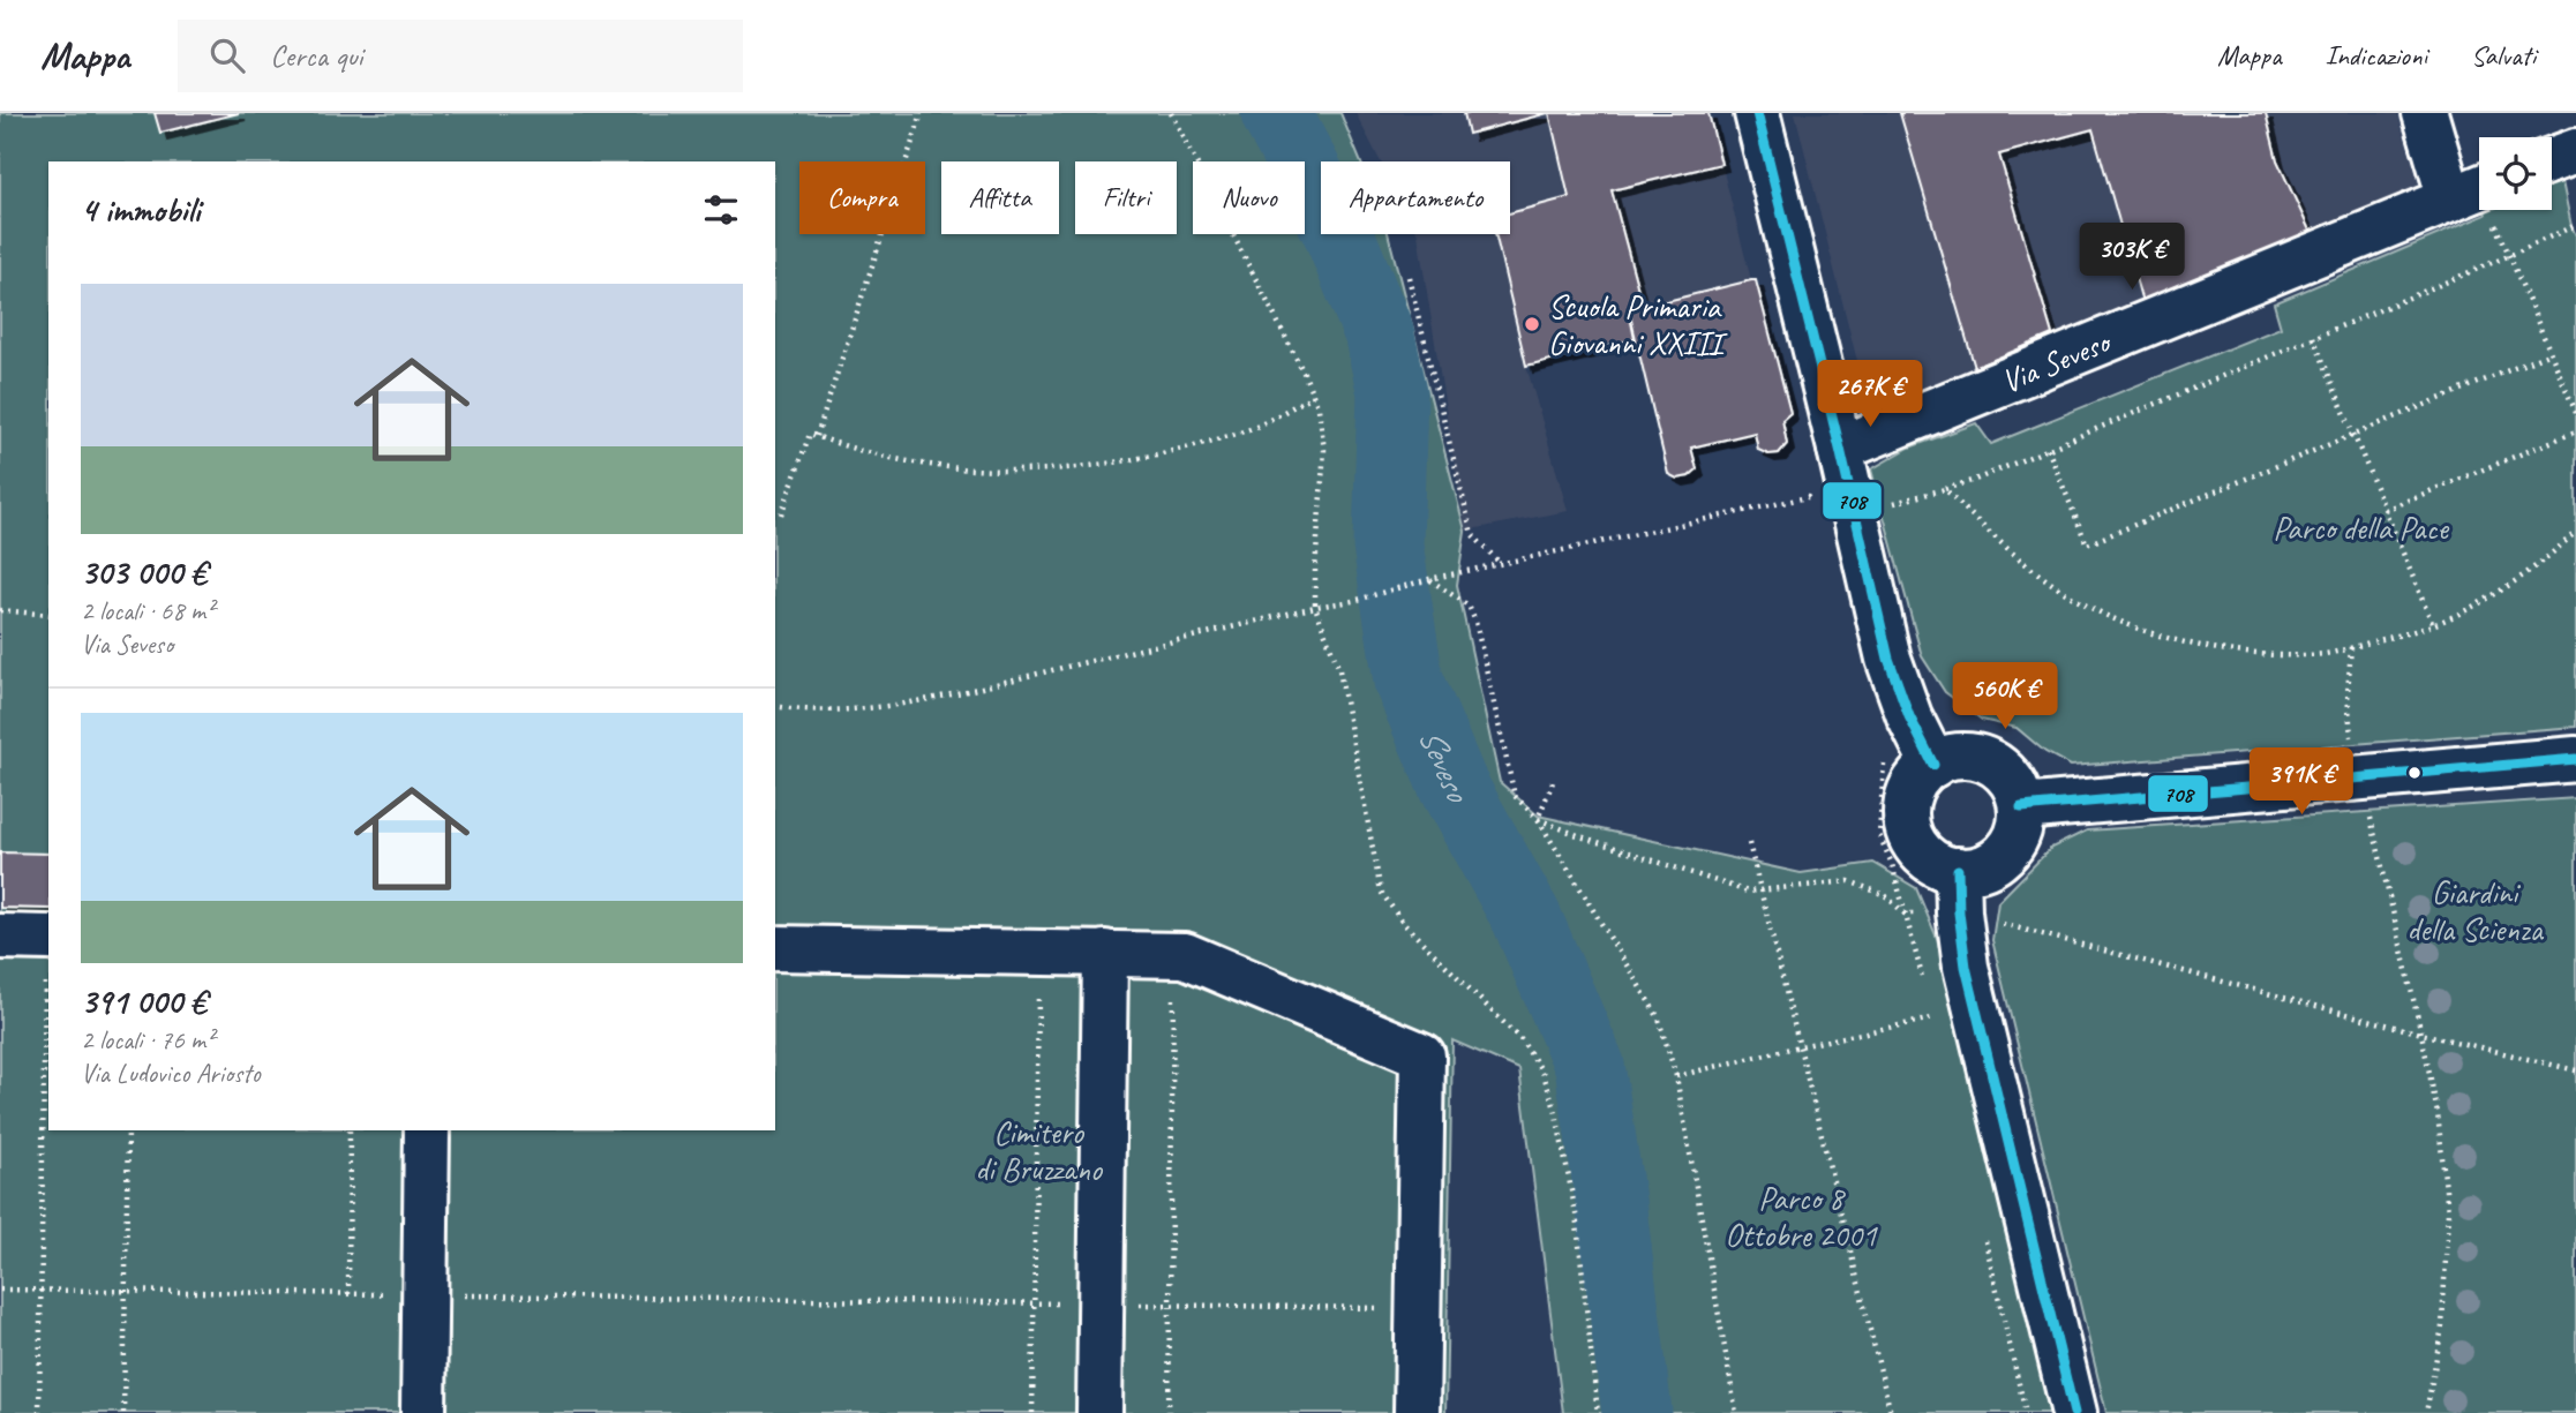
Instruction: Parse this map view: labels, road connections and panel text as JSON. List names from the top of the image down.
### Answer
{
  "streets": {
    "street": ["Via Seveso"]
  },
  "water": ["Seveso"],
  "parks": [
    "Parco della Pace",
    "Giardini della Scienza",
    "Cimitero di Bruzzano",
    "Parco 8 Ottobre 2001"
  ],
  "places": ["Scuola Primaria Giovanni XXIII"],
  "lines": ["transit line 708"],
  "page": {
    "header": "Mappa",
    "search": "Cerca qui",
    "nav": ["Mappa", "Indicazioni", "Salvati"],
    "chip": [
      "Compra",
      "Affitta",
      "Filtri",
      "Nuovo",
      "Appartamento"
    ],
    "heading": "4 immobili",
    "price": [
      "303K €",
      "267K €",
      "560K €",
      "391K €"
    ],
    "list": [
      {
        "name": "303 000 €",
        "note": "2 locali · 68 m² · Via Seveso"
      },
      {
        "name": "391 000 €",
        "note": "2 locali · 76 m² · Via Ludovico Ariosto"
      }
    ]
  }
}
